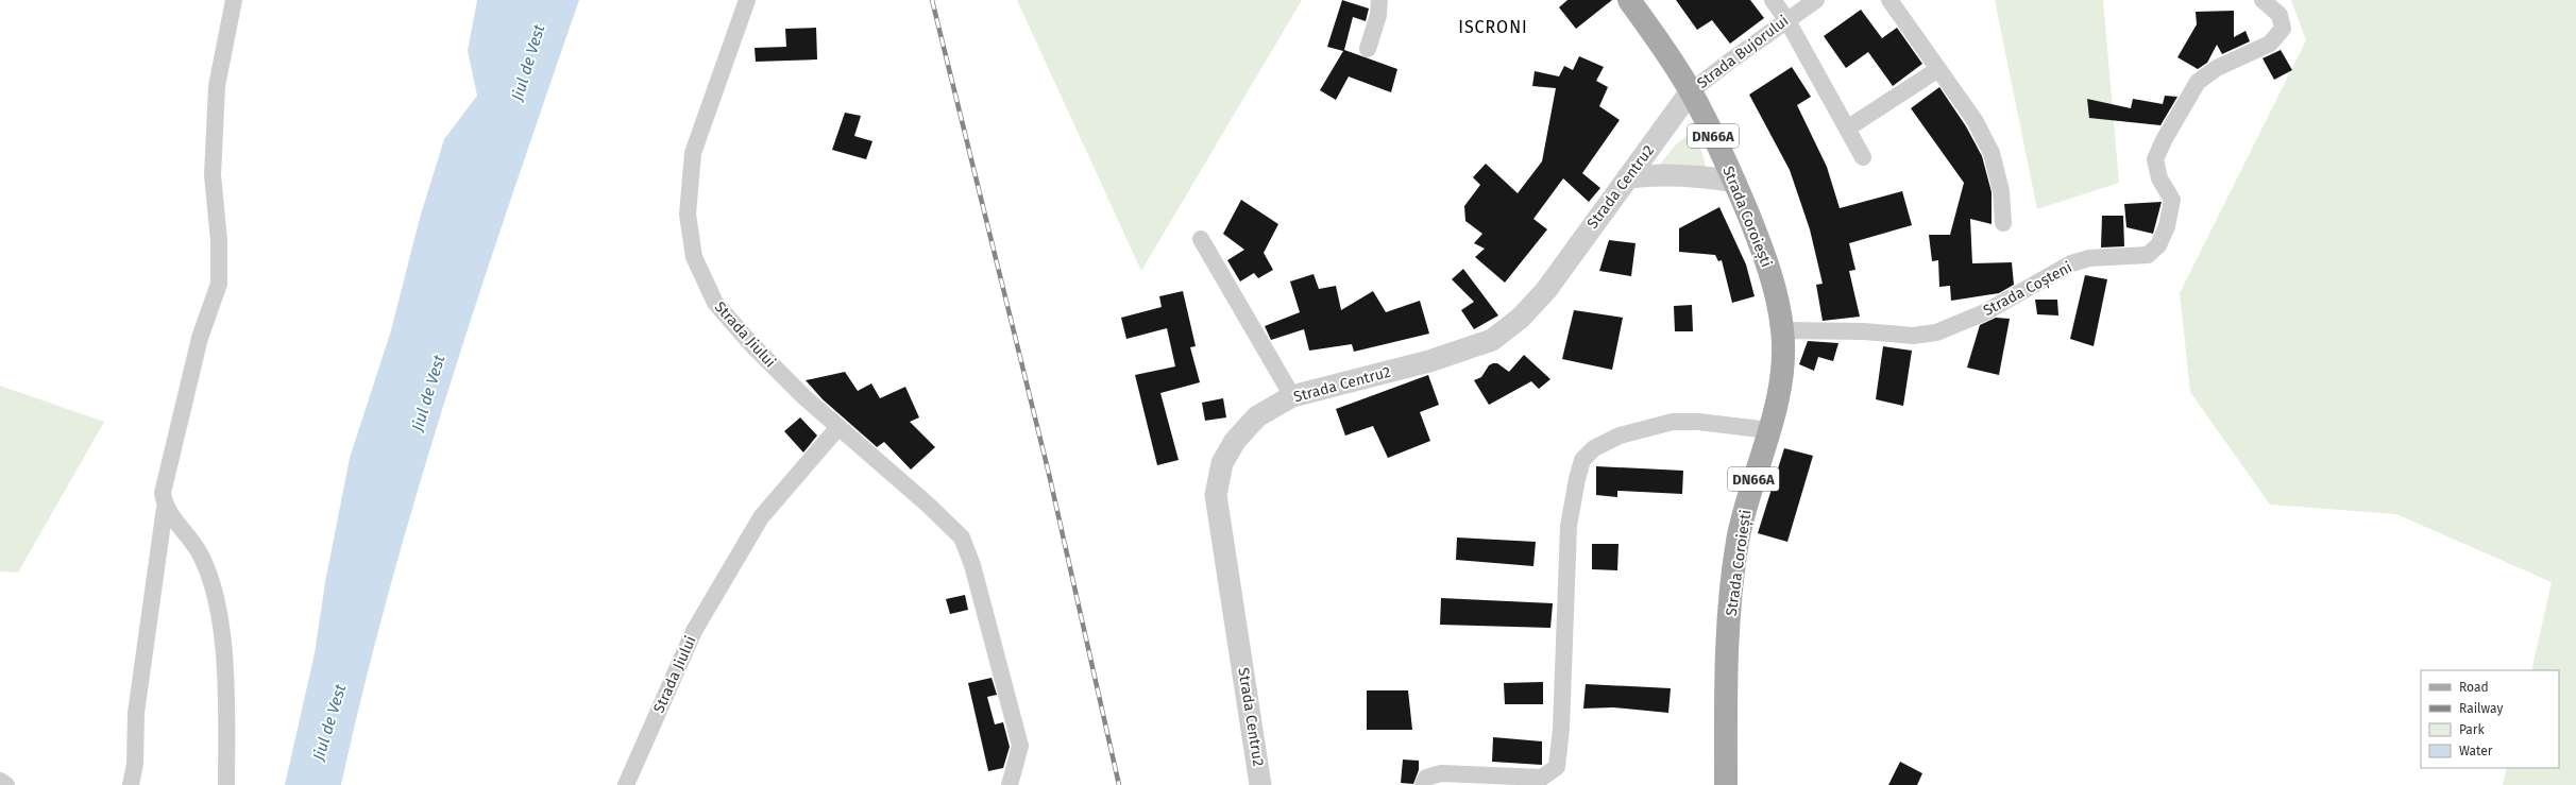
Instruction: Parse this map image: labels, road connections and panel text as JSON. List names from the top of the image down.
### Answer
{
  "streets": {
    "main road": ["DN66A", "Strada Coroiești"],
    "street": [
      "Strada Bujorului",
      "Strada Centru2",
      "Strada Coșteni",
      "Strada Jiului"
    ]
  },
  "crossings": [
    ["Strada Bujorului", "Strada Centru2"],
    ["Strada Bujorului", "Strada Coroiești"],
    ["Strada Centru2", "Strada Coroiești"],
    ["Strada Coroiești", "Strada Coșteni"]
  ],
  "districts": ["ISCRONI"],
  "water": ["Jiul de Vest"],
  "legend": [
    "Road",
    "Railway",
    "Park",
    "Water"
  ]
}
